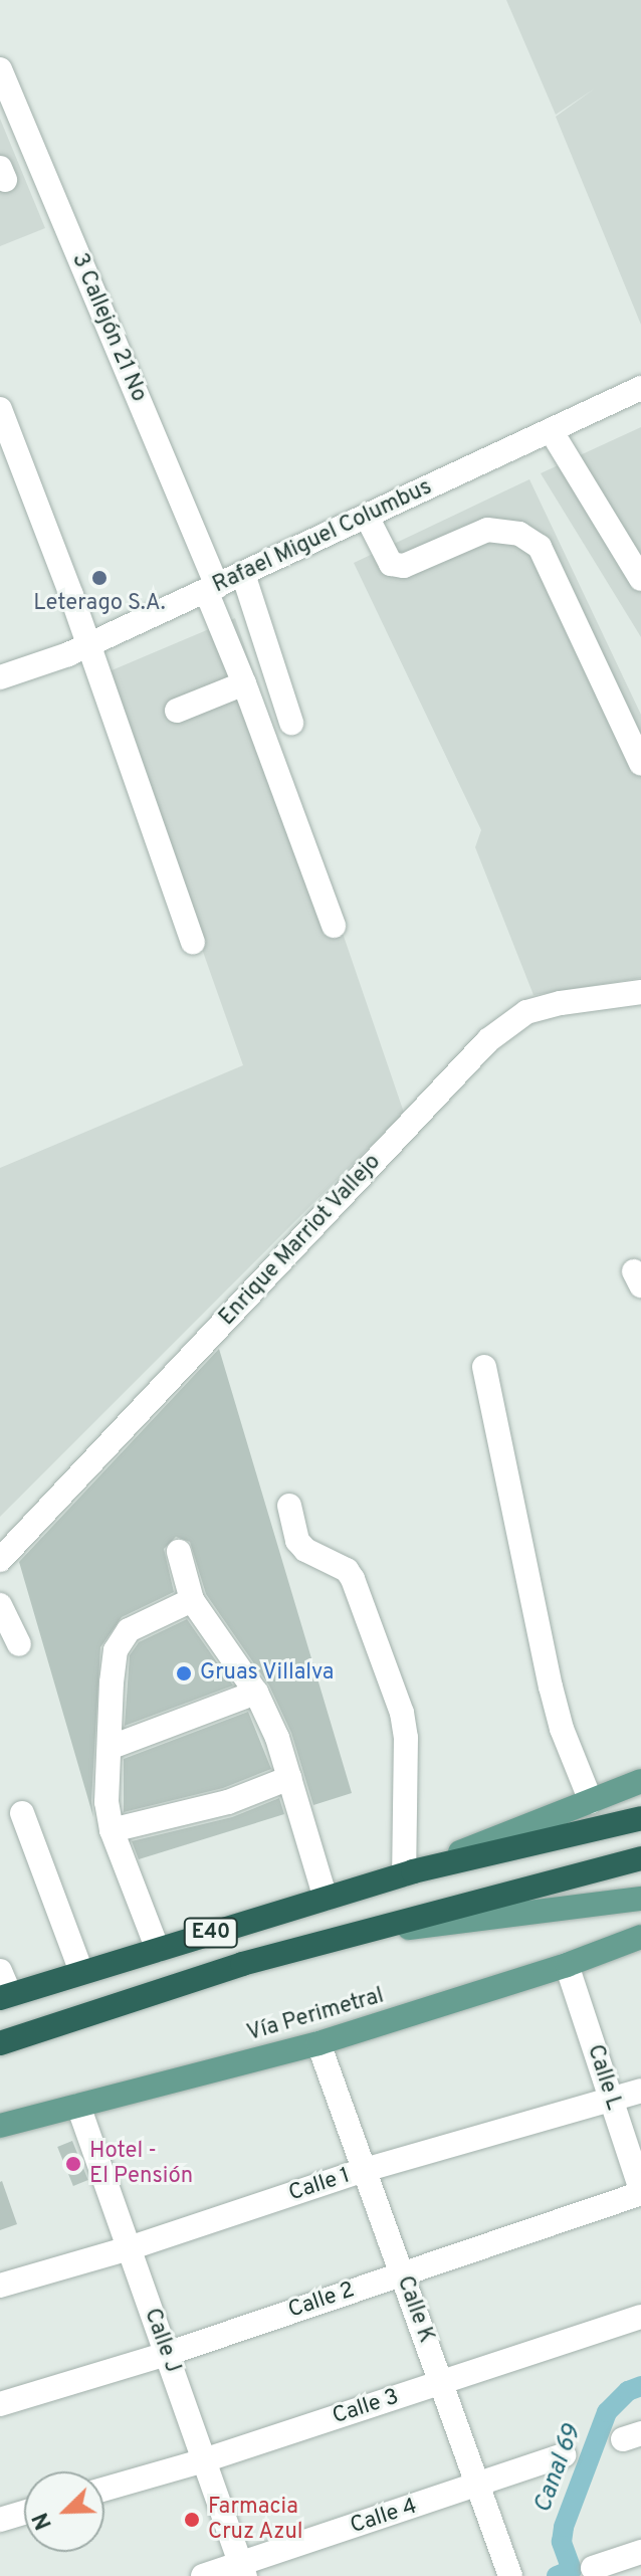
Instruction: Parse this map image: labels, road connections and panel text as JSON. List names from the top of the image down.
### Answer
{
  "streets": {
    "highway": ["E40"],
    "main road": ["Vía Perimetral"],
    "street": [
      "3 Callejón 21 No",
      "Rafael Miguel Columbus",
      "Enrique Marriot Vallejo",
      "Calle L",
      "Calle 1",
      "Calle 2",
      "Calle K",
      "Calle J",
      "Calle 3",
      "Calle 4"
    ]
  },
  "crossings": [
    ["3 Callejón 21 No", "Rafael Miguel Columbus"],
    ["Vía Perimetral", "Calle L"],
    ["Vía Perimetral", "Calle K"],
    ["Vía Perimetral", "Calle J"],
    ["Calle L", "Calle 1"],
    ["Calle L", "Calle 2"],
    ["Calle 1", "Calle K"],
    ["Calle 1", "Calle J"],
    ["Calle 2", "Calle K"],
    ["Calle 2", "Calle J"],
    ["Calle K", "Calle 3"],
    ["Calle K", "Calle 4"],
    ["Calle J", "Calle 3"],
    ["Calle J", "Calle 4"]
  ],
  "water": ["Canal 69"],
  "places": [
    "Leterago S.A.",
    "Gruas Villalva",
    "Hotel - El Pensión",
    "Farmacia Cruz Azul"
  ],
  "north": "bottom left"
}
